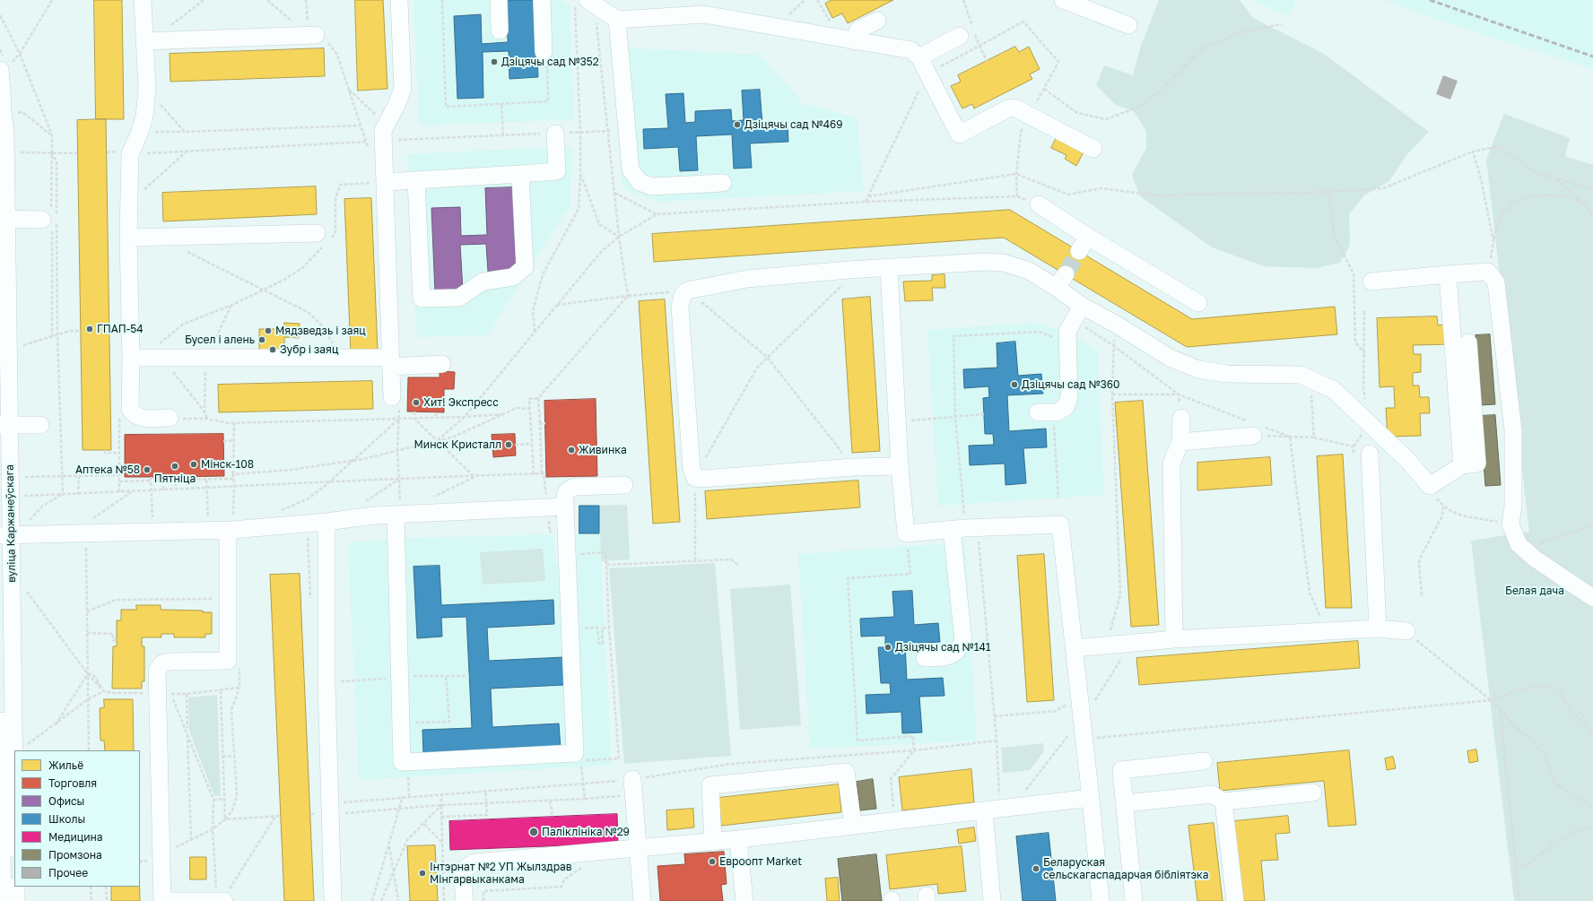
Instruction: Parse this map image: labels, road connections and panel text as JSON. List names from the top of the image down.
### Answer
{
  "streets": {
    "street": ["вуліца Каржанеўскага"]
  },
  "parks": ["Белая дача"],
  "places": [
    "Дзіцячы сад №352",
    "Дзіцячы сад №469",
    "ГПАП-54",
    "Мядзведзь і заяц",
    "Бусел і алень",
    "Зубр і заяц",
    "Дзіцячы сад №360",
    "Хит! Экспресс",
    "Минск Кристалл",
    "Живинка",
    "Мінск-108",
    "Пятніца",
    "Аптека №58",
    "Дзіцячы сад №141",
    "Паліклініка №29",
    "Евроопт Market",
    "Беларуская сельскагаспадарчая бібліятэка",
    "Інтэрнат №2 УП Жылздрав Мінгарвыканкама"
  ],
  "legend": [
    "Жильё",
    "Торговля",
    "Офисы",
    "Школы",
    "Медицина",
    "Промзона",
    "Прочее"
  ]
}
